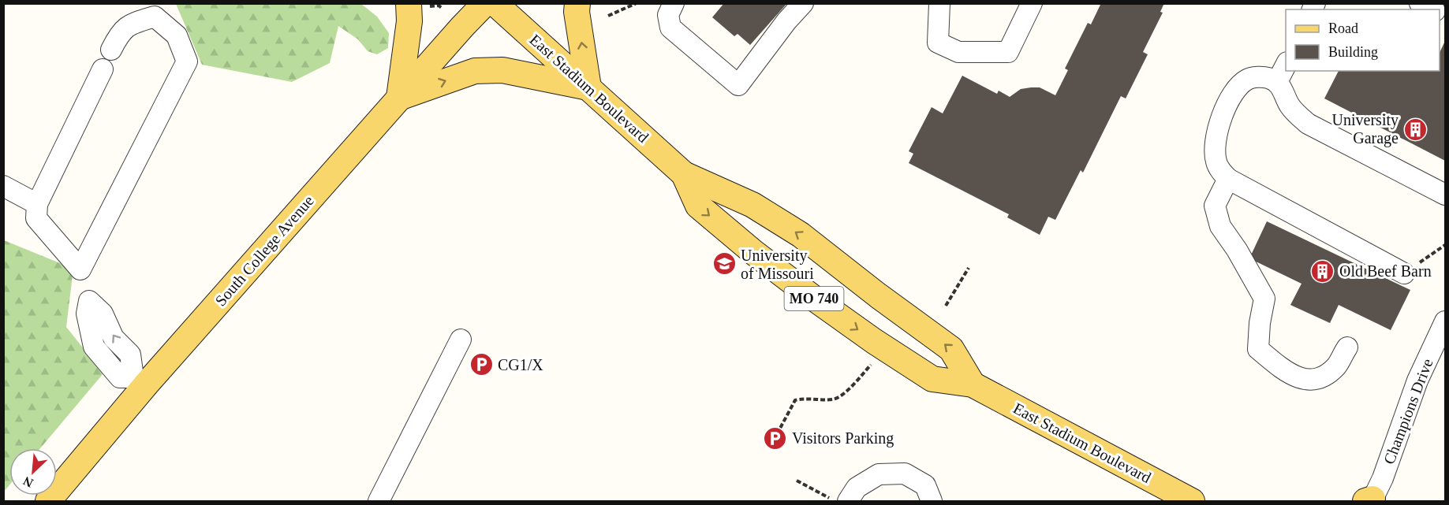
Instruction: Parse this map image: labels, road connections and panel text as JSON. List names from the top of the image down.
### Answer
{
  "streets": {
    "main road": ["East Stadium Boulevard", "South College Avenue", "MO 740"],
    "street": ["Champions Drive"]
  },
  "places": {
    "building": ["University Garage", "Old Beef Barn"],
    "school or university": ["University of Missouri"],
    "parking": ["CG1/X", "Visitors Parking"]
  },
  "legend": ["Road", "Building"],
  "north": "bottom left"
}
